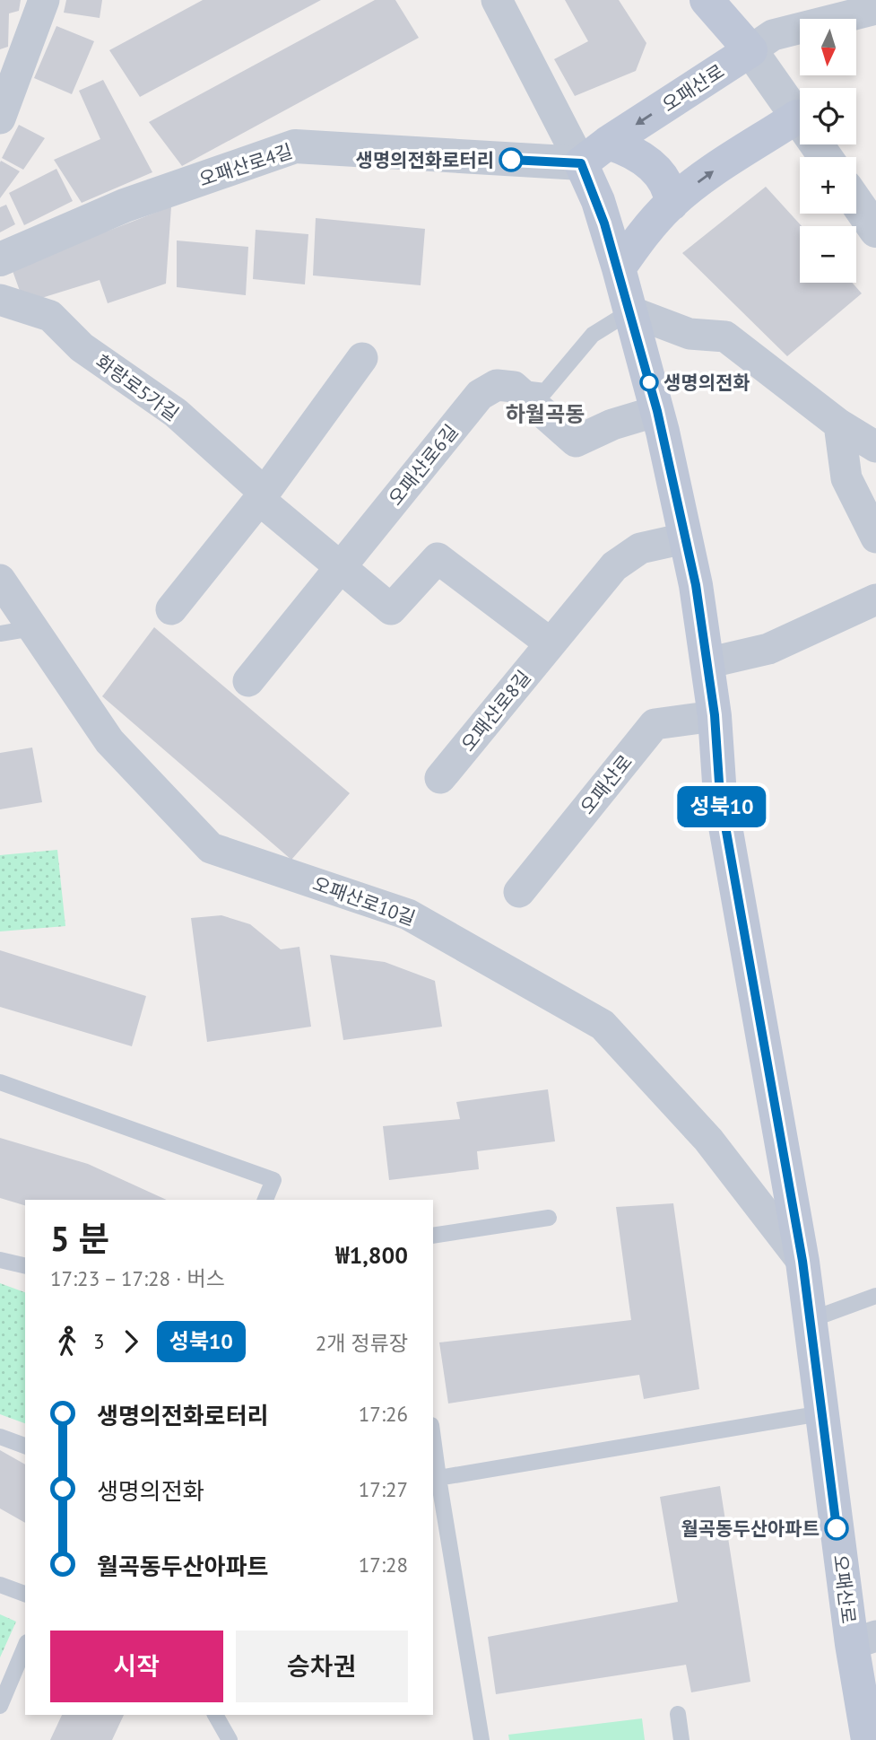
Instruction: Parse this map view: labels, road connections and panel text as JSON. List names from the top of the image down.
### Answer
{
  "streets": {
    "main road": ["오패산로"],
    "street": [
      "오패산로4길",
      "화랑로5가길",
      "오패산로6길",
      "오패산로8길",
      "오패산로10길"
    ]
  },
  "crossings": [
    ["오패산로", "오패산로4길"],
    ["오패산로", "오패산로6길"],
    ["오패산로", "오패산로8길"],
    ["오패산로", "오패산로10길"],
    ["화랑로5가길", "오패산로6길"],
    ["화랑로5가길", "오패산로8길"]
  ],
  "districts": ["하월곡동"],
  "places": ["생명의전화로터리", "생명의전화", "월곡동두산아파트"],
  "lines": ["bus line 성북10"],
  "north": "bottom",
  "page": {
    "on_map": "성북10",
    "map_buttons": ["+", "−"],
    "heading": ["5 분", "17:23 – 17:28 · 버스", "₩1,800"],
    "legs": ["3", "성북10", "2개 정류장"],
    "list": [
      {
        "name": "생명의전화로터리",
        "value": "17:26"
      },
      {
        "name": "생명의전화",
        "value": "17:27"
      },
      {
        "name": "월곡동두산아파트",
        "value": "17:28"
      }
    ],
    "buttons": ["시작", "승차권"]
  }
}
